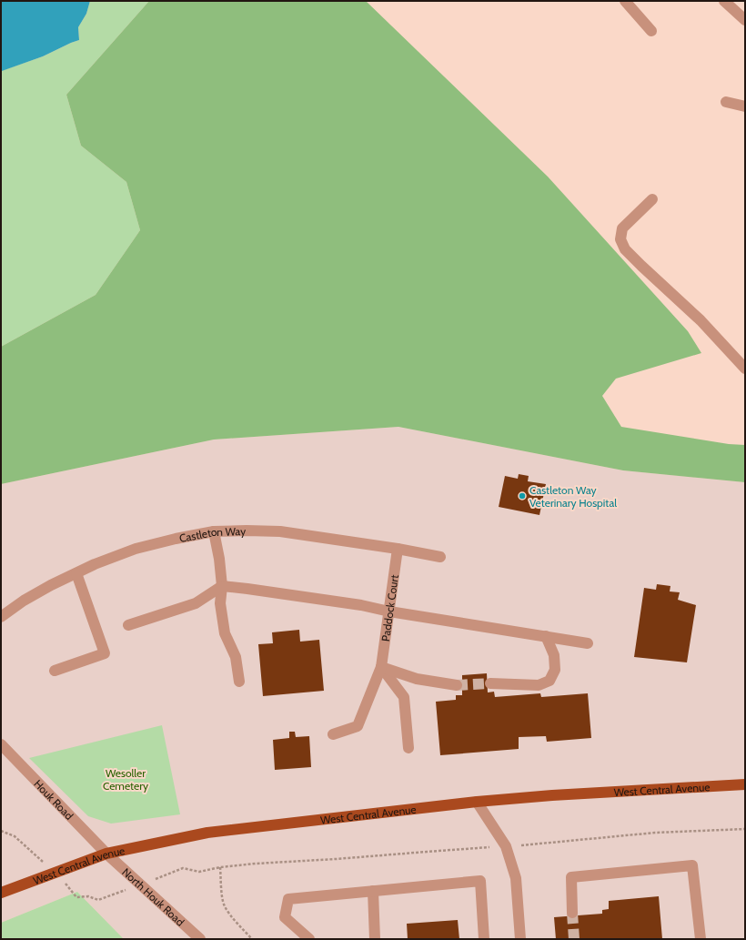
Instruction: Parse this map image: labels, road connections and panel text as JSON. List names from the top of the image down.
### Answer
{
  "streets": {
    "main road": ["West Central Avenue"],
    "street": [
      "Castleton Way",
      "Paddock Court",
      "Houk Road",
      "North Houk Road"
    ]
  },
  "crossings": [
    ["Castleton Way", "Paddock Court"],
    ["West Central Avenue", "Houk Road"],
    ["West Central Avenue", "North Houk Road"],
    ["Houk Road", "North Houk Road"]
  ],
  "parks": ["Wesoller Cemetery"],
  "places": ["Castleton Way Veterinary Hospital"]
}
